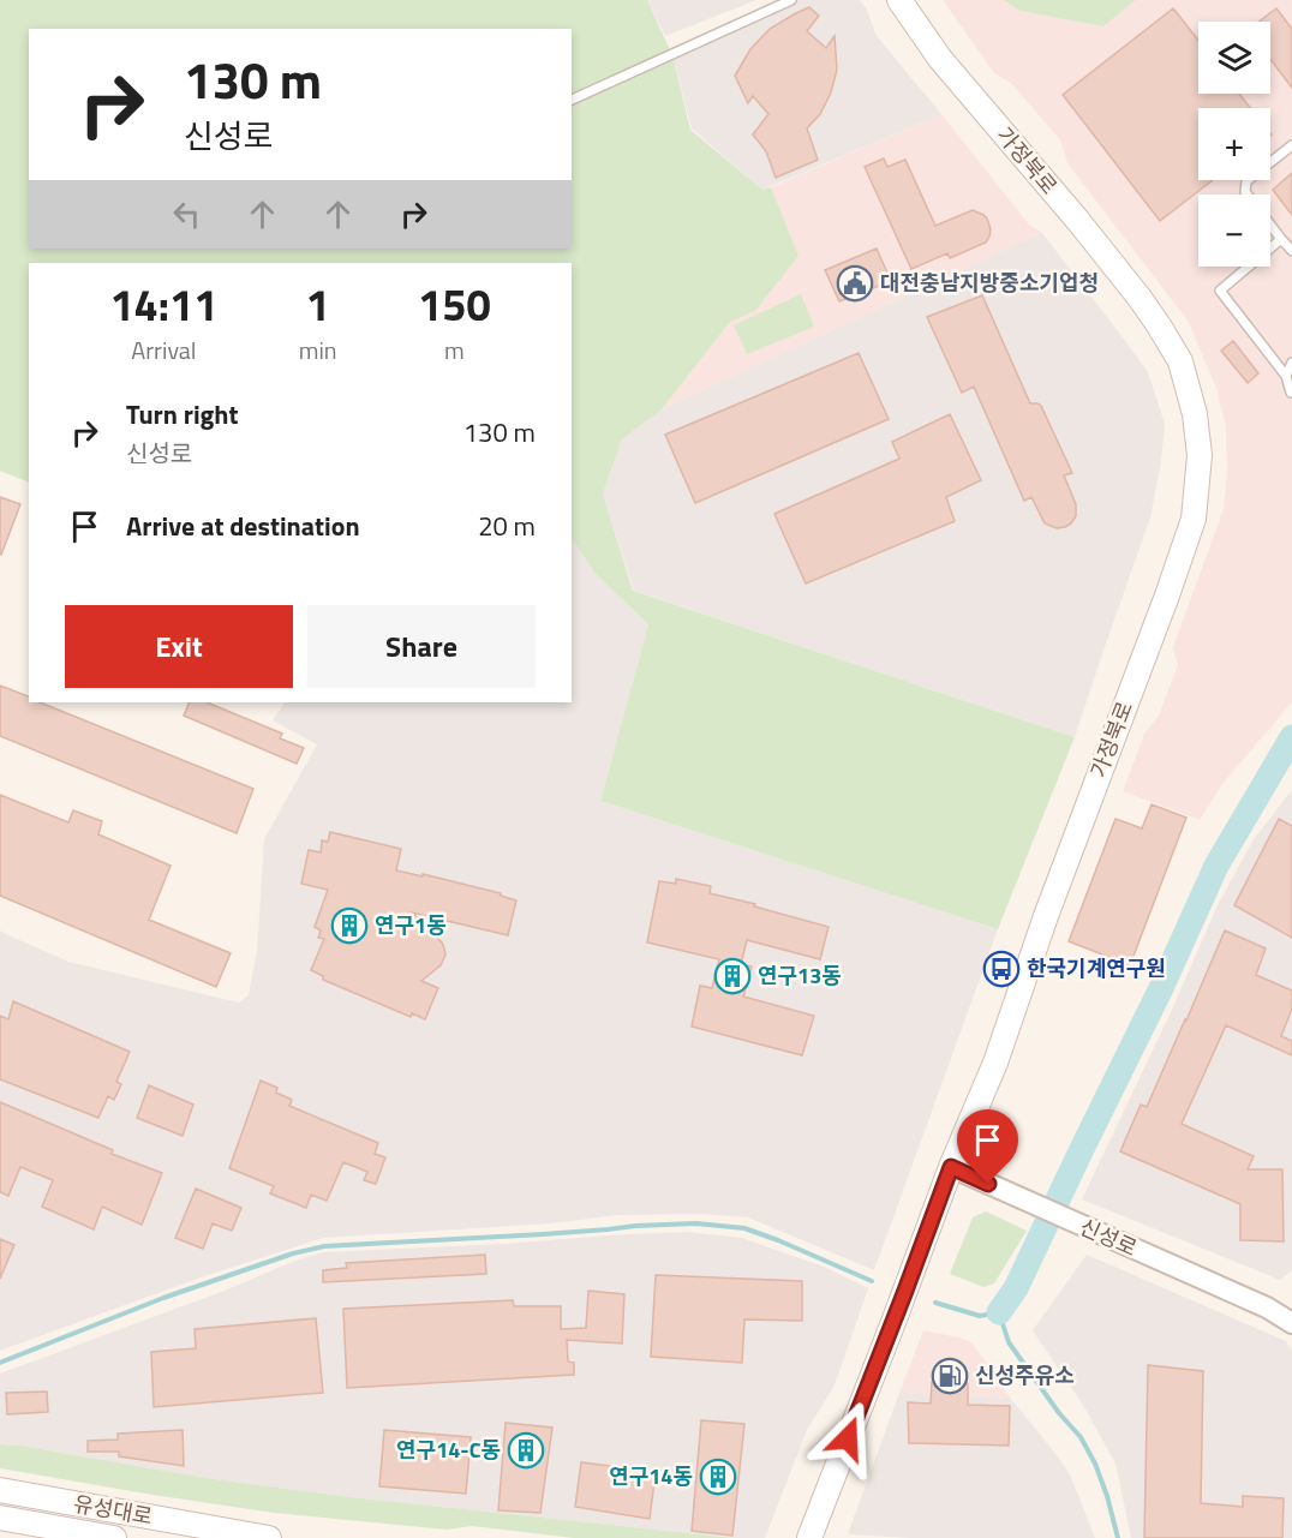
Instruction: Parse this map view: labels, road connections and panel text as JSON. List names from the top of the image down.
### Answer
{
  "streets": {
    "main road": ["가정북로", "유성대로"],
    "street": ["신성로"]
  },
  "crossings": [
    ["가정북로", "신성로"]
  ],
  "places": {
    "public building": ["대전충남지방중소기업청"],
    "building": [
      "연구1동",
      "연구13동",
      "연구14-C동",
      "연구14동"
    ],
    "bus stop": ["한국기계연구원"],
    "fuel station": ["신성주유소"]
  },
  "page": {
    "map_buttons": ["+", "−"],
    "turn": ["130 m", "신성로"],
    "eta": [
      "14:11",
      "Arrival",
      "1",
      "min",
      "150",
      "m"
    ],
    "list": [
      {
        "name": "Turn right",
        "note": "신성로",
        "value": "130 m"
      },
      {
        "name": "Arrive at destination",
        "value": "20 m"
      }
    ],
    "buttons": ["Exit", "Share"]
  }
}
